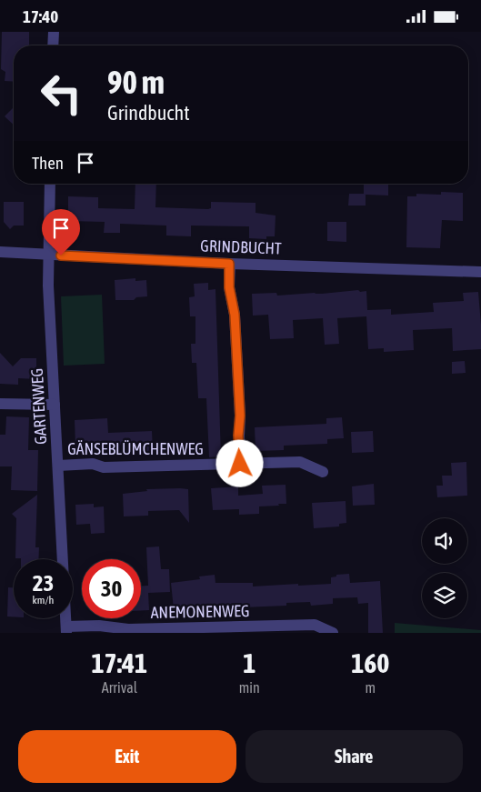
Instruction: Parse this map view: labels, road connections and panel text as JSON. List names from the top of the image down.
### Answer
{
  "streets": {
    "street": [
      "GRINDBUCHT",
      "GARTENWEG",
      "GÄNSEBLÜMCHENWEG",
      "ANEMONENWEG"
    ]
  },
  "crossings": [
    ["GRINDBUCHT", "GARTENWEG"],
    ["GARTENWEG", "GÄNSEBLÜMCHENWEG"],
    ["GARTENWEG", "ANEMONENWEG"]
  ],
  "page": {
    "status": "17:40",
    "turn": ["90 m", "Grindbucht"],
    "then": "Then",
    "speed": "23 km/h",
    "limit": "30",
    "eta": [
      "17:41",
      "Arrival",
      "1",
      "min",
      "160",
      "m"
    ],
    "buttons": ["Exit", "Share"]
  }
}
